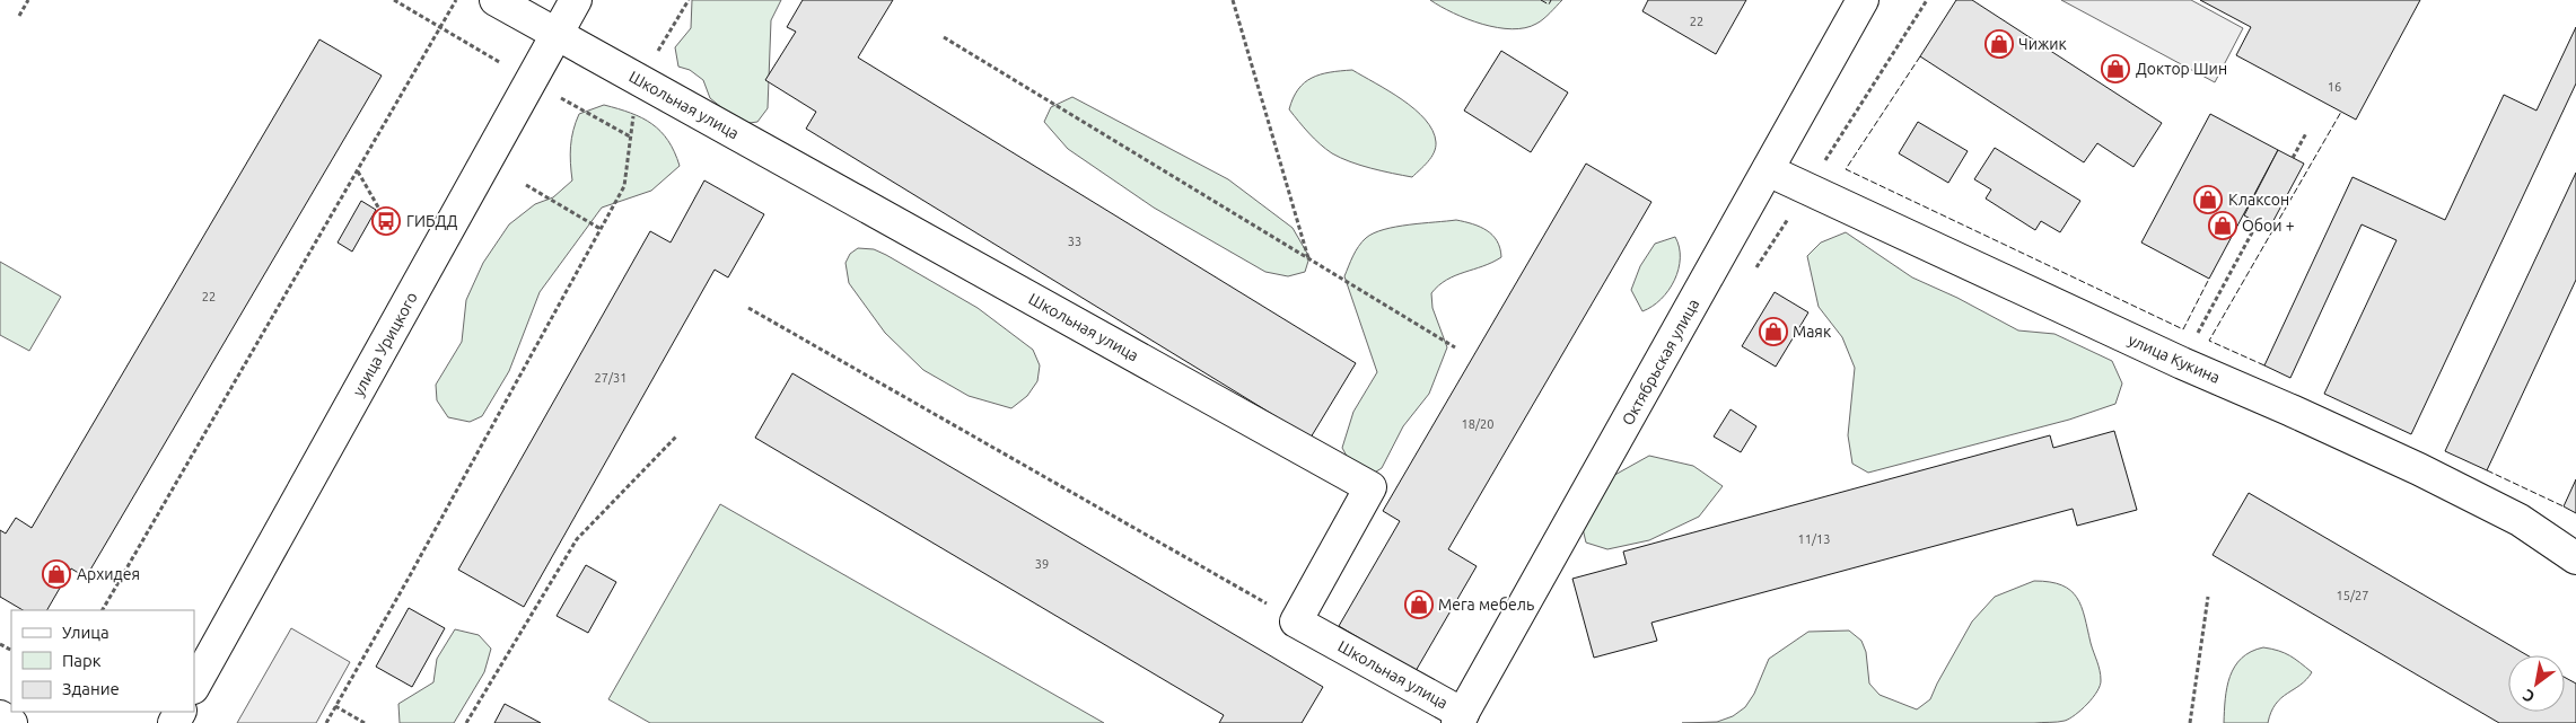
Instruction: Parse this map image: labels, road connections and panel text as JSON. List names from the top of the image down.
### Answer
{
  "streets": {
    "street": [
      "Школьная улица",
      "улица Урицкого",
      "улица Кукина",
      "Октябрьская улица"
    ]
  },
  "crossings": [
    ["Школьная улица", "улица Урицкого"],
    ["Школьная улица", "Октябрьская улица"],
    ["улица Кукина", "Октябрьская улица"]
  ],
  "places": {
    "shop": [
      "Чижик",
      "Доктор Шин",
      "Клаксон",
      "Обои +",
      "Маяк",
      "Архидея",
      "Мега мебель"
    ],
    "bus stop": ["ГИБДД"]
  },
  "house_numbers": [
    "22",
    "16",
    "33",
    "22",
    "27/31",
    "18/20",
    "11/13",
    "39",
    "15/27"
  ],
  "legend": ["Улица", "Парк", "Здание"],
  "north": "bottom left"
}
